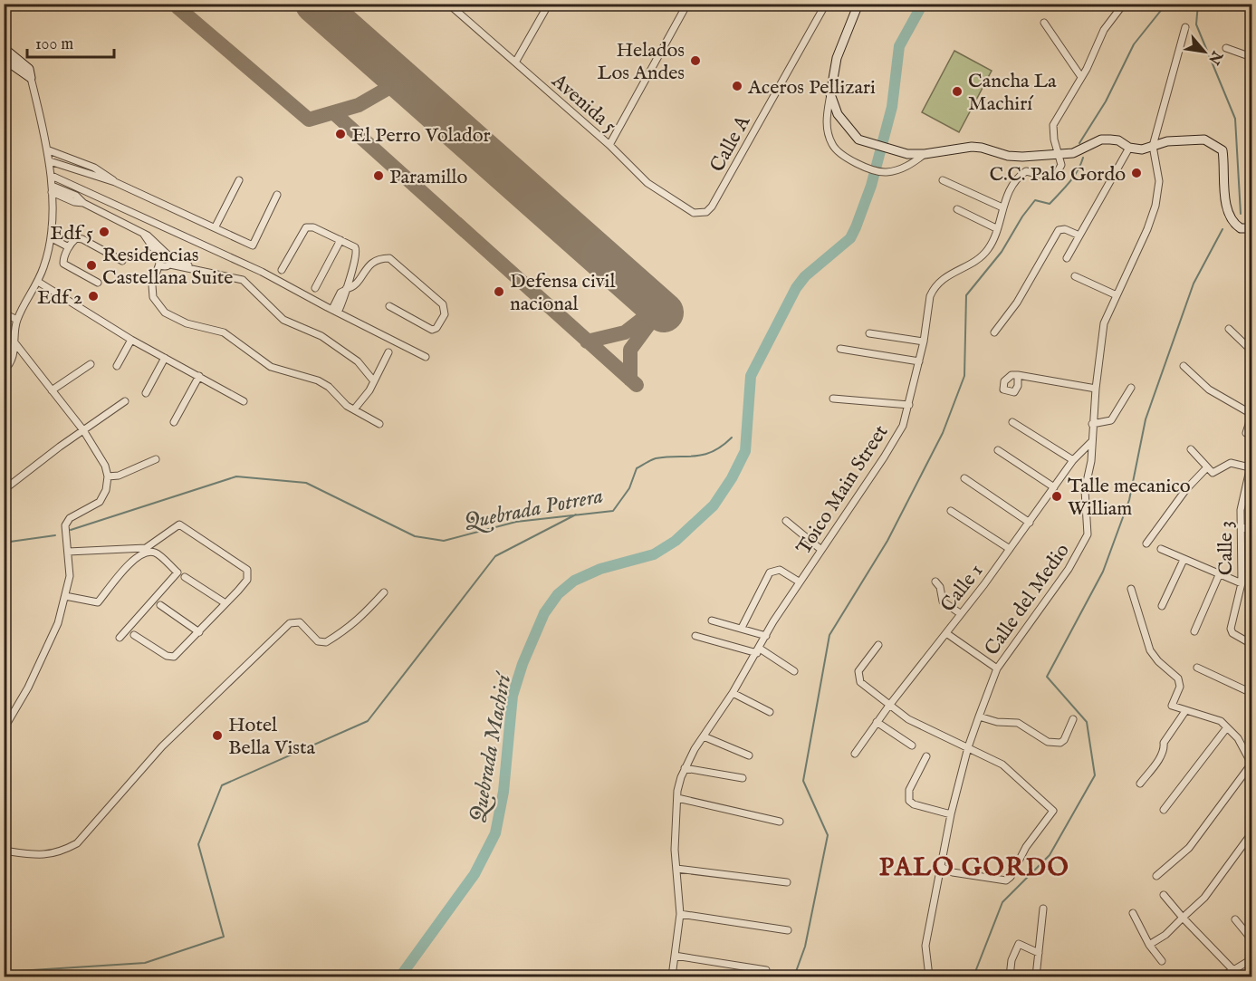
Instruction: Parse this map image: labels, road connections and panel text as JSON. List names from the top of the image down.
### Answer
{
  "streets": {
    "street": [
      "Avenida 5",
      "Calle A",
      "Toico Main Street",
      "Calle 3",
      "Calle 1",
      "Calle del Medio"
    ]
  },
  "crossings": [
    ["Avenida 5", "Calle A"],
    ["Calle 1", "Calle del Medio"]
  ],
  "districts": ["PALO GORDO"],
  "water": ["Quebrada Potrera", "Quebrada Machirí"],
  "places": [
    "Helados Los Andes",
    "Aceros Pellizari",
    "Cancha La Machirí",
    "El Perro Volador",
    "C.C. Palo Gordo",
    "Paramillo",
    "Edf 5",
    "Residencias Castellana Suite",
    "Defensa civil nacional",
    "Edf 2",
    "Talle mecanico William",
    "Hotel Bella Vista"
  ],
  "scale_bar": "100 m",
  "north": "bottom right"
}
